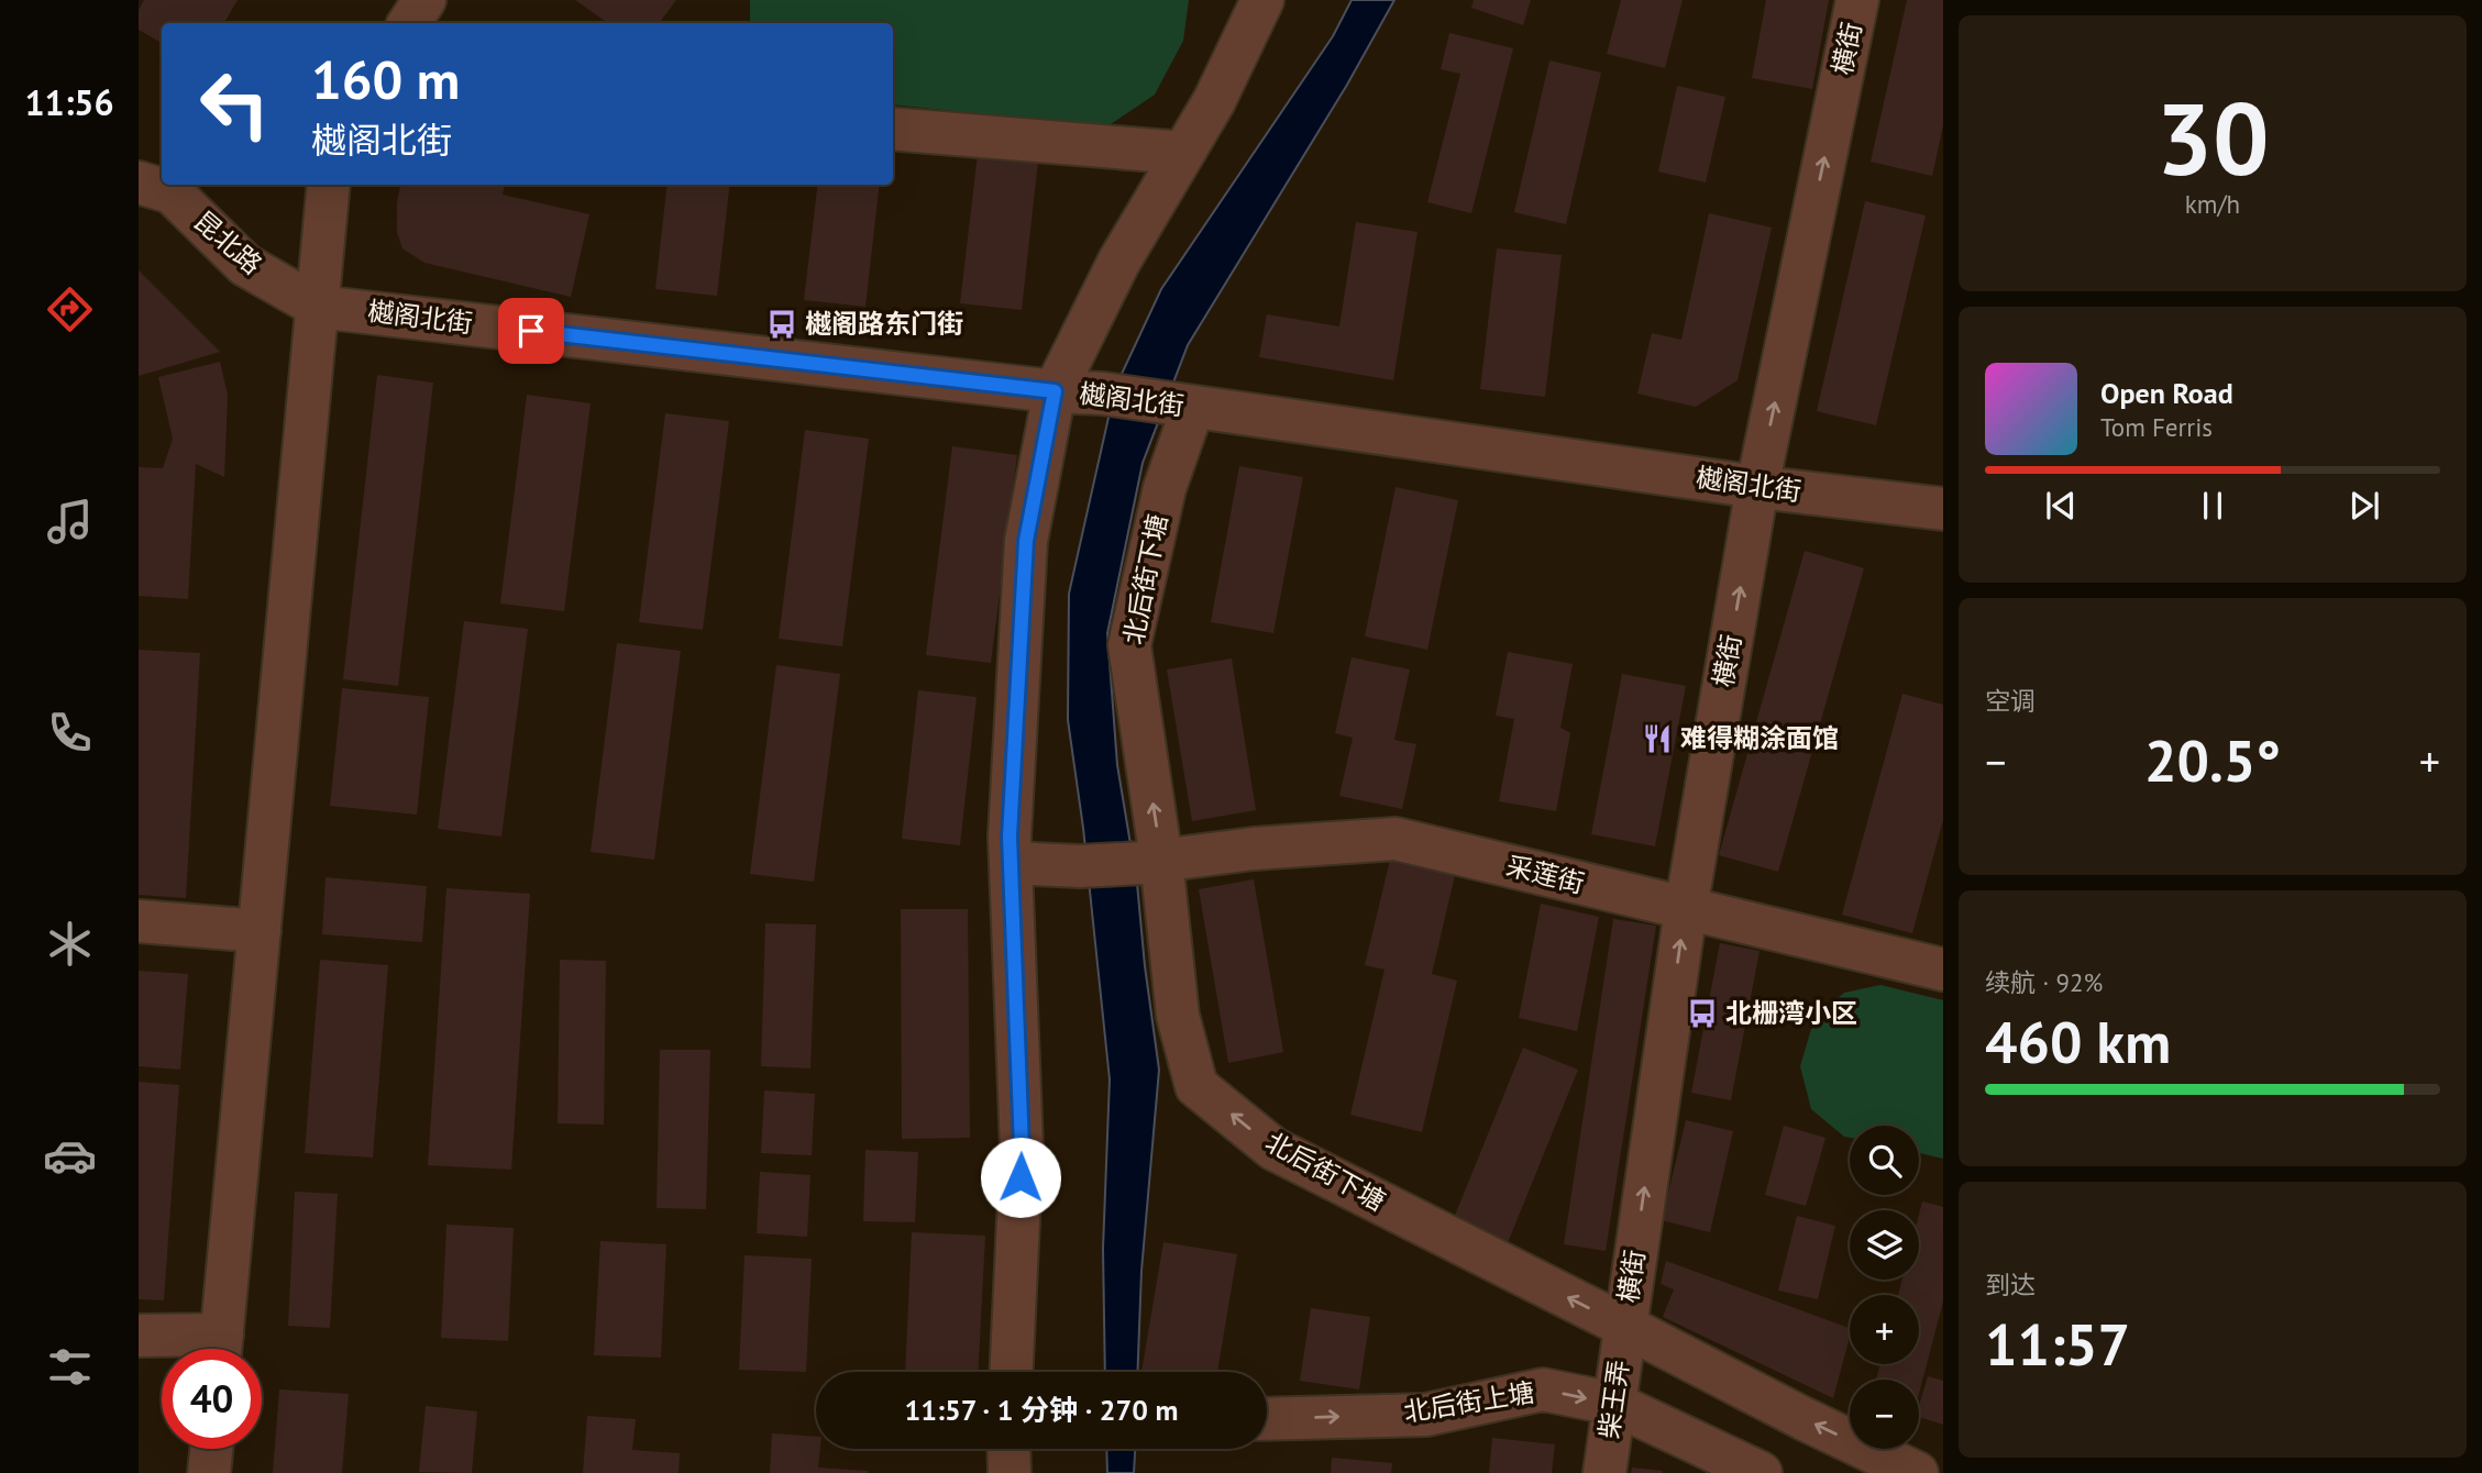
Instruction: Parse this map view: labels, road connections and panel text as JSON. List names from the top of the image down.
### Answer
{
  "streets": {
    "street": [
      "横街",
      "昆北路",
      "樾阁北街",
      "北后街下塘",
      "采莲街",
      "柴王弄",
      "北后街上塘"
    ]
  },
  "crossings": [
    ["横街", "樾阁北街"],
    ["横街", "北后街下塘"],
    ["横街", "采莲街"],
    ["横街", "柴王弄"],
    ["昆北路", "樾阁北街"],
    ["樾阁北街", "北后街下塘"],
    ["北后街下塘", "采莲街"],
    ["北后街下塘", "柴王弄"],
    ["柴王弄", "北后街上塘"]
  ],
  "one_way": ["横街", "北后街下塘", "北后街上塘"],
  "places": {
    "bus stop": ["樾阁路东门街", "北栅湾小区"],
    "restaurant": ["难得糊涂面馆"]
  },
  "page": {
    "tabs": "11:56",
    "tile": [
      ["30", "km/h"],
      "空调",
      ["续航 · 92%", "460 km"],
      ["到达", "11:57"]
    ],
    "turn": ["160 m", "樾阁北街"],
    "song": ["Open Road", "Tom Ferris"],
    "heat": ["−", "20.5°", "+"],
    "map_buttons": ["+", "−"],
    "limit": "40",
    "trip": "11:57 · 1 分钟 · 270 m"
  }
}
